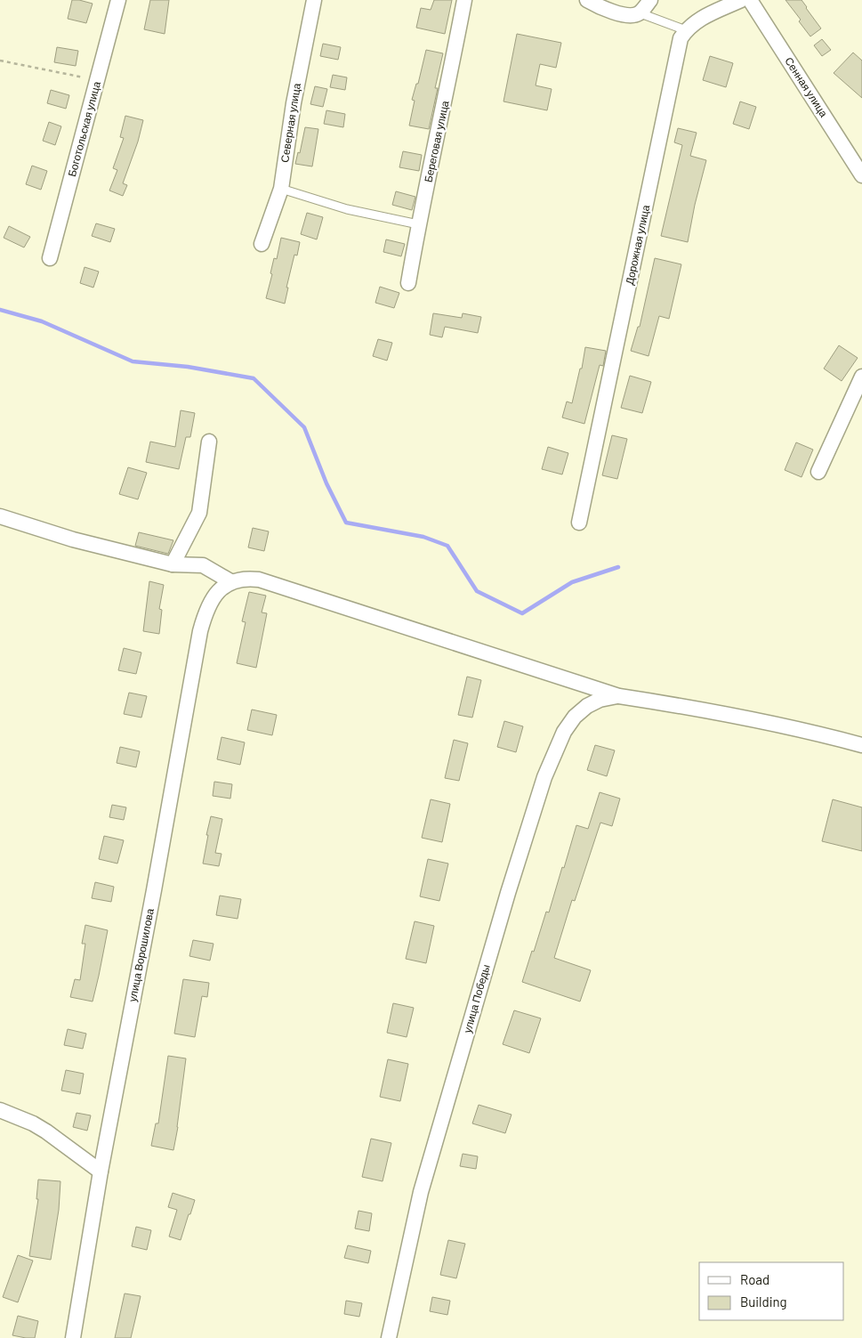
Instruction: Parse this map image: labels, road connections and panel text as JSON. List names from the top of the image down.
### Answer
{
  "streets": {
    "street": [
      "Сенная улица",
      "Северная улица",
      "Боготольская улица",
      "Береговая улица",
      "Дорожная улица",
      "улица Ворошилова",
      "улица Победы"
    ]
  },
  "legend": ["Road", "Building"]
}
